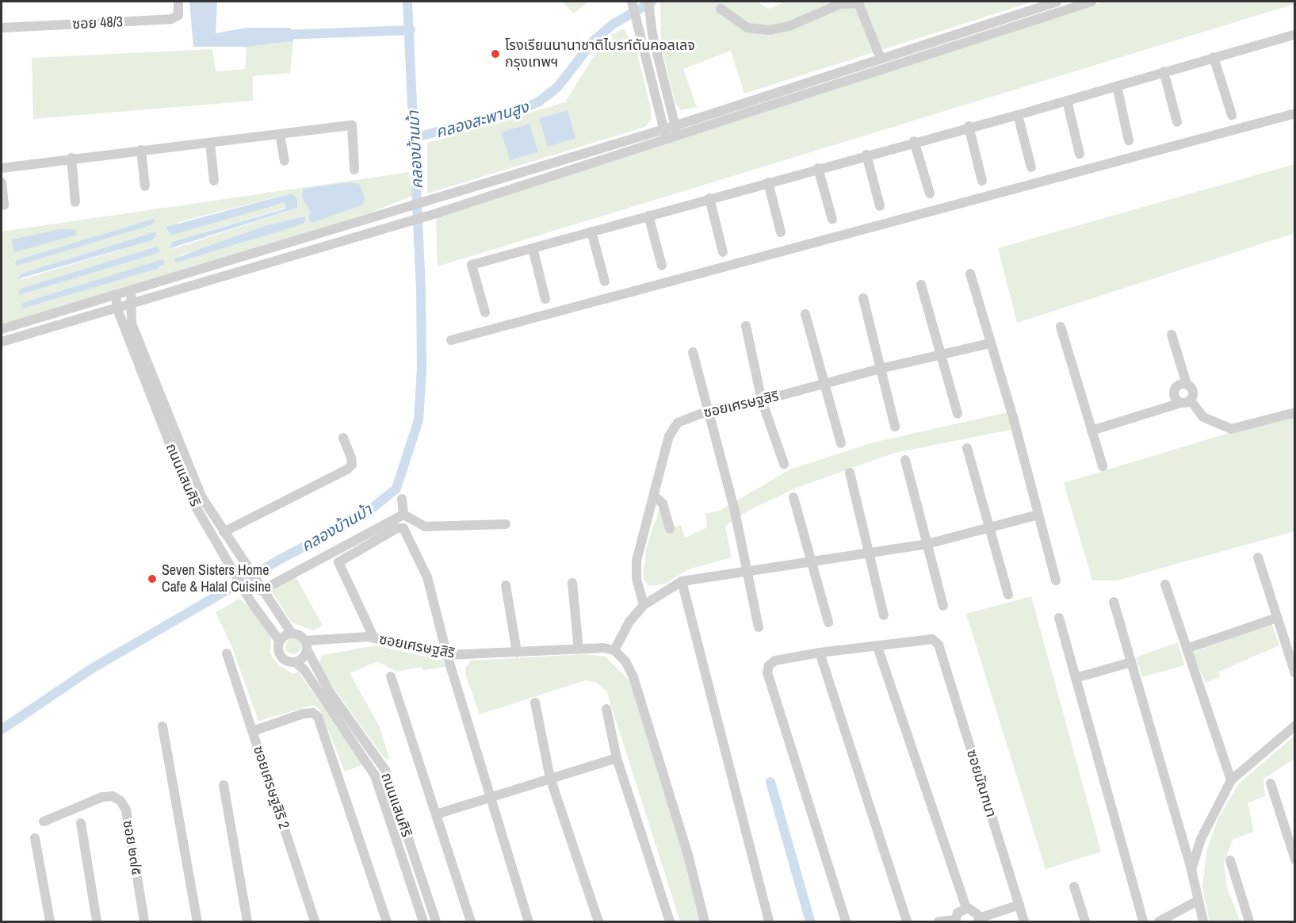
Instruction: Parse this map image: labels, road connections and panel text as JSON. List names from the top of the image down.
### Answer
{
  "streets": {
    "street": [
      "ซอย 48/3",
      "ซอยเศรษฐสิริ",
      "ถนนแสนศิริ",
      "ซอยมัณฑนา",
      "ซอยเศรษฐสิริ 2",
      "ซอย ๒๓/๕"
    ]
  },
  "crossings": [
    ["ซอยเศรษฐสิริ", "ถนนแสนศิริ"]
  ],
  "water": ["คลองสะพานสูง", "คลองบ้านม้า"],
  "places": ["โรงเรียนนานาชาติไบรท์ตันคอลเลจ กรุงเทพฯ", "Seven Sisters Home Cafe & Halal Cuisine"]
}
